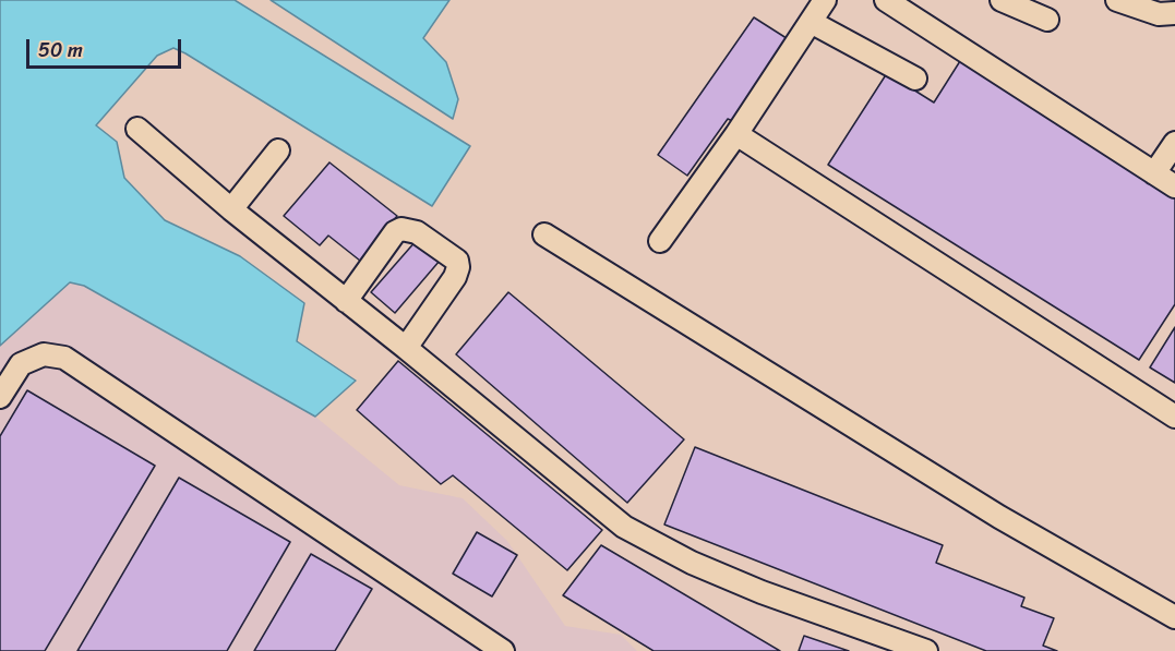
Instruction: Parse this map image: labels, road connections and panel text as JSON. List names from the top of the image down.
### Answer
{
  "scale_bar": "50 m"
}
